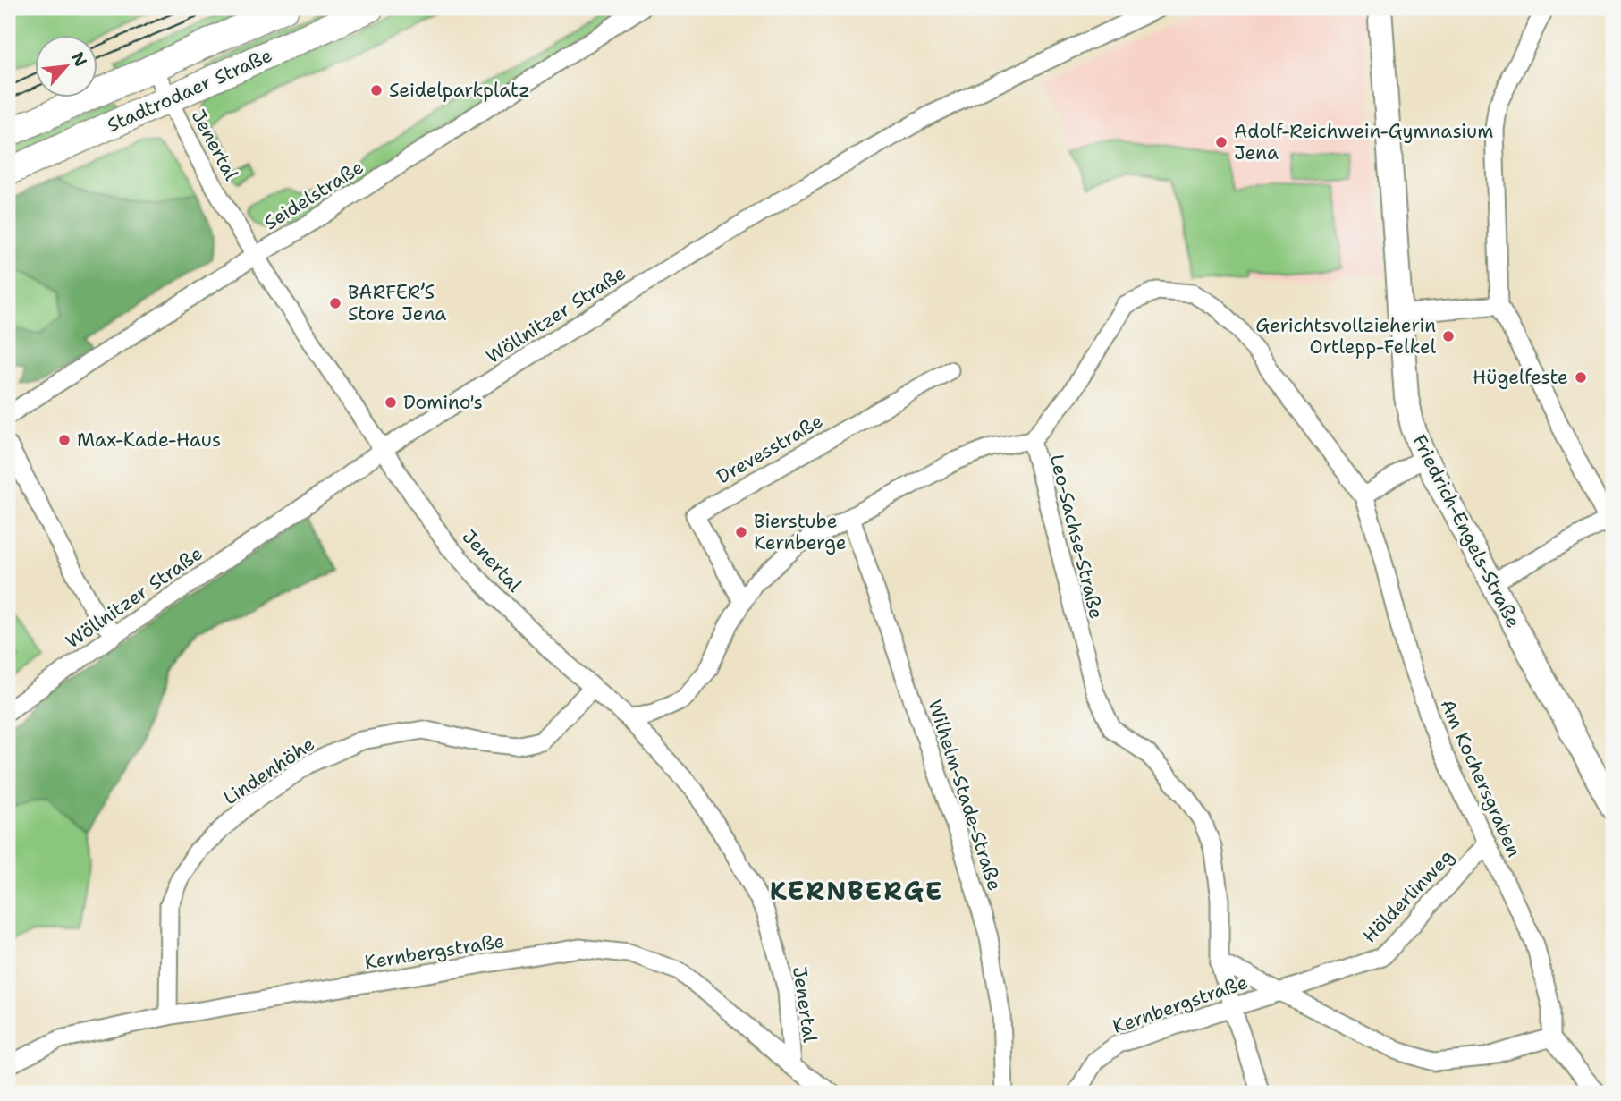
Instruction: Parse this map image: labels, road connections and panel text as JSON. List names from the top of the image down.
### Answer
{
  "streets": {
    "main road": ["Stadtrodaer Straße"],
    "street": [
      "Jenertal",
      "Seidelstraße",
      "Wöllnitzer Straße",
      "Drevesstraße",
      "Friedrich-Engels-Straße",
      "Leo-Sachse-Straße",
      "Lindenhöhe",
      "Am Kochersgraben",
      "Wilhelm-Stade-Straße",
      "Hölderlinweg",
      "Kernbergstraße"
    ]
  },
  "crossings": [
    ["Stadtrodaer Straße", "Jenertal"],
    ["Jenertal", "Seidelstraße"],
    ["Jenertal", "Wöllnitzer Straße"],
    ["Jenertal", "Lindenhöhe"],
    ["Jenertal", "Kernbergstraße"],
    ["Leo-Sachse-Straße", "Am Kochersgraben"],
    ["Leo-Sachse-Straße", "Kernbergstraße"],
    ["Lindenhöhe", "Kernbergstraße"],
    ["Am Kochersgraben", "Hölderlinweg"],
    ["Am Kochersgraben", "Kernbergstraße"],
    ["Hölderlinweg", "Kernbergstraße"]
  ],
  "districts": ["KERNBERGE"],
  "places": [
    "Seidelparkplatz",
    "Adolf-Reichwein-Gymnasium Jena",
    "BARFER’S Store Jena",
    "Gerichtsvollzieherin Ortlepp-Felkel",
    "Hügelfeste",
    "Domino's",
    "Max-Kade-Haus",
    "Bierstube Kernberge"
  ],
  "north": "top right"
}
